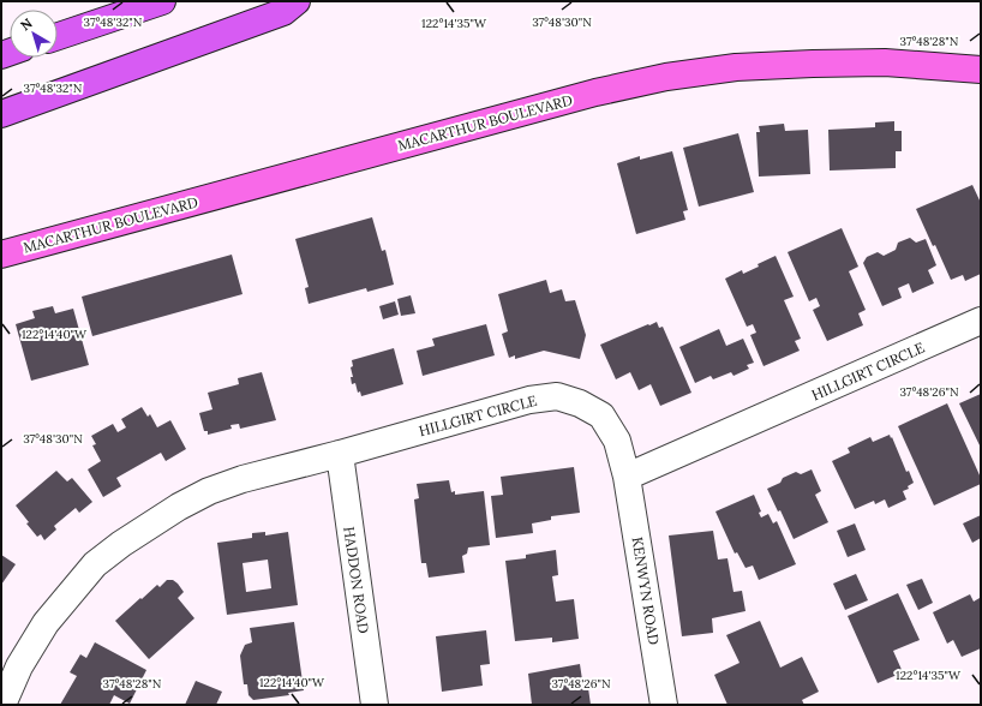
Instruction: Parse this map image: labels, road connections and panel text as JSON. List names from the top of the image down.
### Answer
{
  "streets": {
    "main road": ["MACARTHUR BOULEVARD"],
    "street": ["HILLGIRT CIRCLE", "HADDON ROAD", "KENWYN ROAD"]
  },
  "crossings": [
    ["HILLGIRT CIRCLE", "HADDON ROAD"],
    ["HILLGIRT CIRCLE", "KENWYN ROAD"]
  ],
  "north": "top left",
  "coordinates": [
    "37°48'32\"N",
    "37°48'30\"N",
    "122°14'35\"W",
    "37°48'28\"N",
    "122°14'40\"W",
    "37°48'26\"N"
  ]
}
